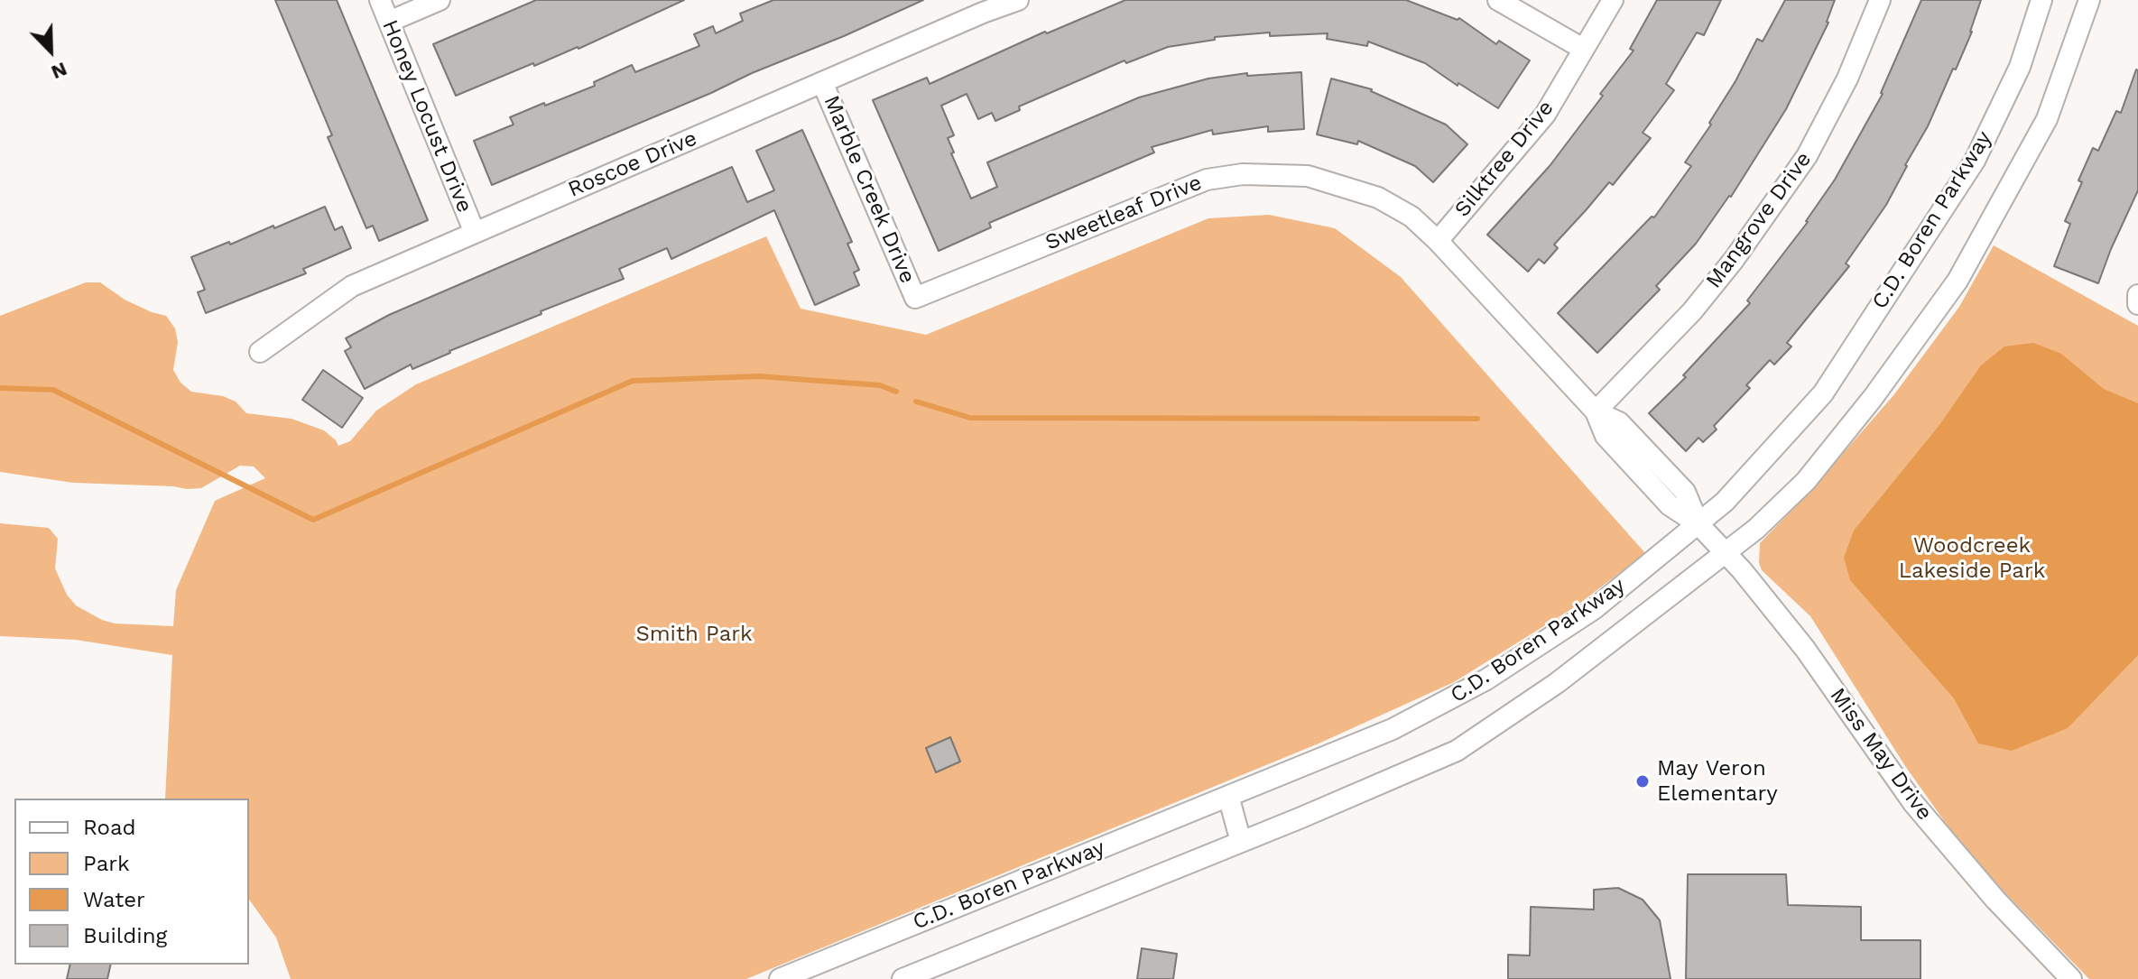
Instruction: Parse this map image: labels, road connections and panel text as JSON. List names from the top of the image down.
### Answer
{
  "streets": {
    "street": [
      "Honey Locust Drive",
      "Silktree Drive",
      "Roscoe Drive",
      "Marble Creek Drive",
      "Sweetleaf Drive",
      "Mangrove Drive",
      "C.D. Boren Parkway",
      "Miss May Drive"
    ]
  },
  "crossings": [
    ["Honey Locust Drive", "Roscoe Drive"],
    ["Silktree Drive", "Sweetleaf Drive"],
    ["Roscoe Drive", "Marble Creek Drive"],
    ["Marble Creek Drive", "Sweetleaf Drive"],
    ["Sweetleaf Drive", "Mangrove Drive"],
    ["Sweetleaf Drive", "C.D. Boren Parkway"],
    ["Sweetleaf Drive", "Miss May Drive"],
    ["C.D. Boren Parkway", "Miss May Drive"]
  ],
  "parks": ["Woodcreek Lakeside Park", "Smith Park"],
  "places": ["May Veron Elementary"],
  "legend": [
    "Road",
    "Park",
    "Water",
    "Building"
  ],
  "north": "bottom right"
}
